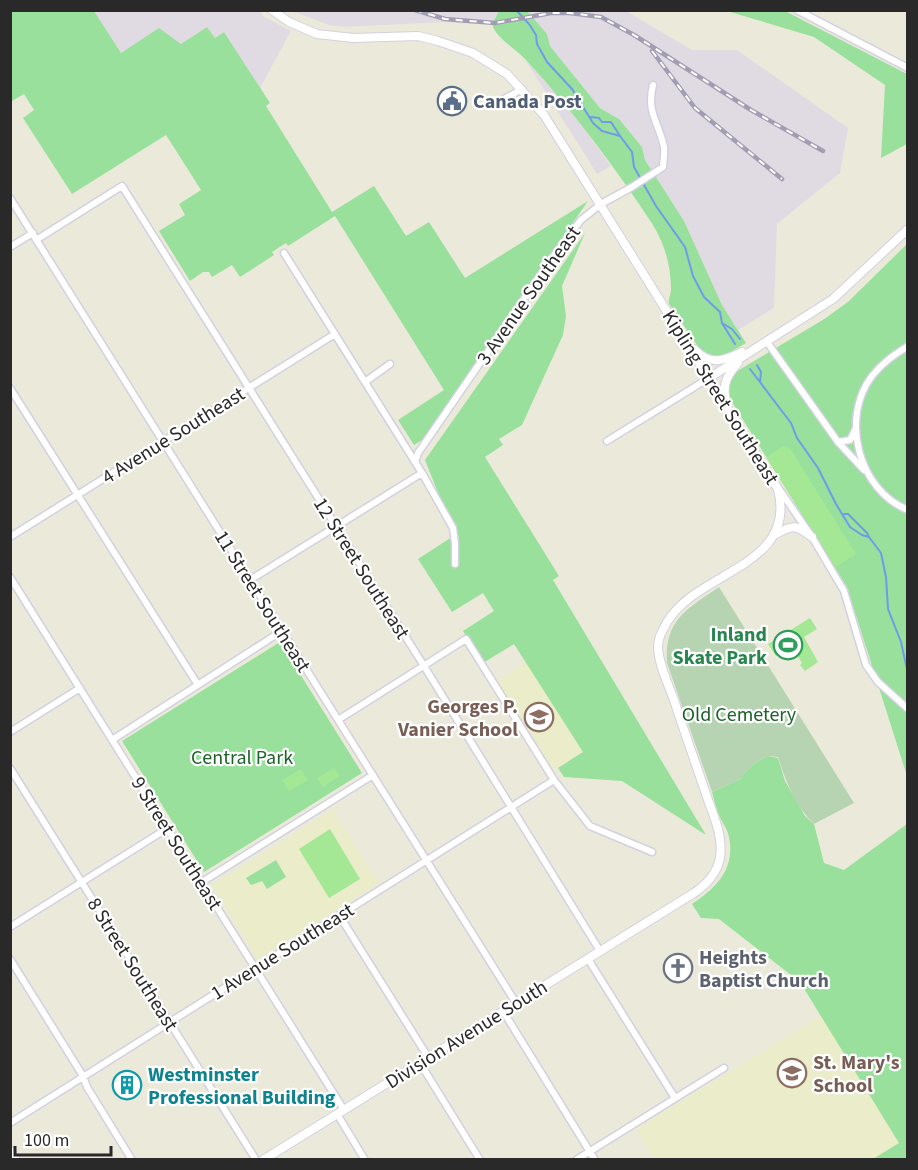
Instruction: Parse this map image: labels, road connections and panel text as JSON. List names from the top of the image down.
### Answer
{
  "streets": {
    "street": [
      "3 Avenue Southeast",
      "Kipling Street Southeast",
      "4 Avenue Southeast",
      "12 Street Southeast",
      "11 Street Southeast",
      "9 Street Southeast",
      "1 Avenue Southeast",
      "8 Street Southeast",
      "Division Avenue South"
    ]
  },
  "crossings": [
    ["3 Avenue Southeast", "Kipling Street Southeast"],
    ["4 Avenue Southeast", "12 Street Southeast"],
    ["4 Avenue Southeast", "11 Street Southeast"],
    ["12 Street Southeast", "11 Street Southeast"],
    ["12 Street Southeast", "1 Avenue Southeast"],
    ["12 Street Southeast", "Division Avenue South"],
    ["11 Street Southeast", "1 Avenue Southeast"],
    ["11 Street Southeast", "Division Avenue South"],
    ["9 Street Southeast", "1 Avenue Southeast"],
    ["9 Street Southeast", "Division Avenue South"],
    ["1 Avenue Southeast", "8 Street Southeast"]
  ],
  "parks": ["Old Cemetery", "Central Park"],
  "places": {
    "public building": ["Canada Post"],
    "sports": ["Inland Skate Park"],
    "school or university": ["Georges P. Vanier School", "St. Mary's School"],
    "church": ["Heights Baptist Church"],
    "building": ["Westminster Professional Building"]
  },
  "scale_bar": "100 m"
}
